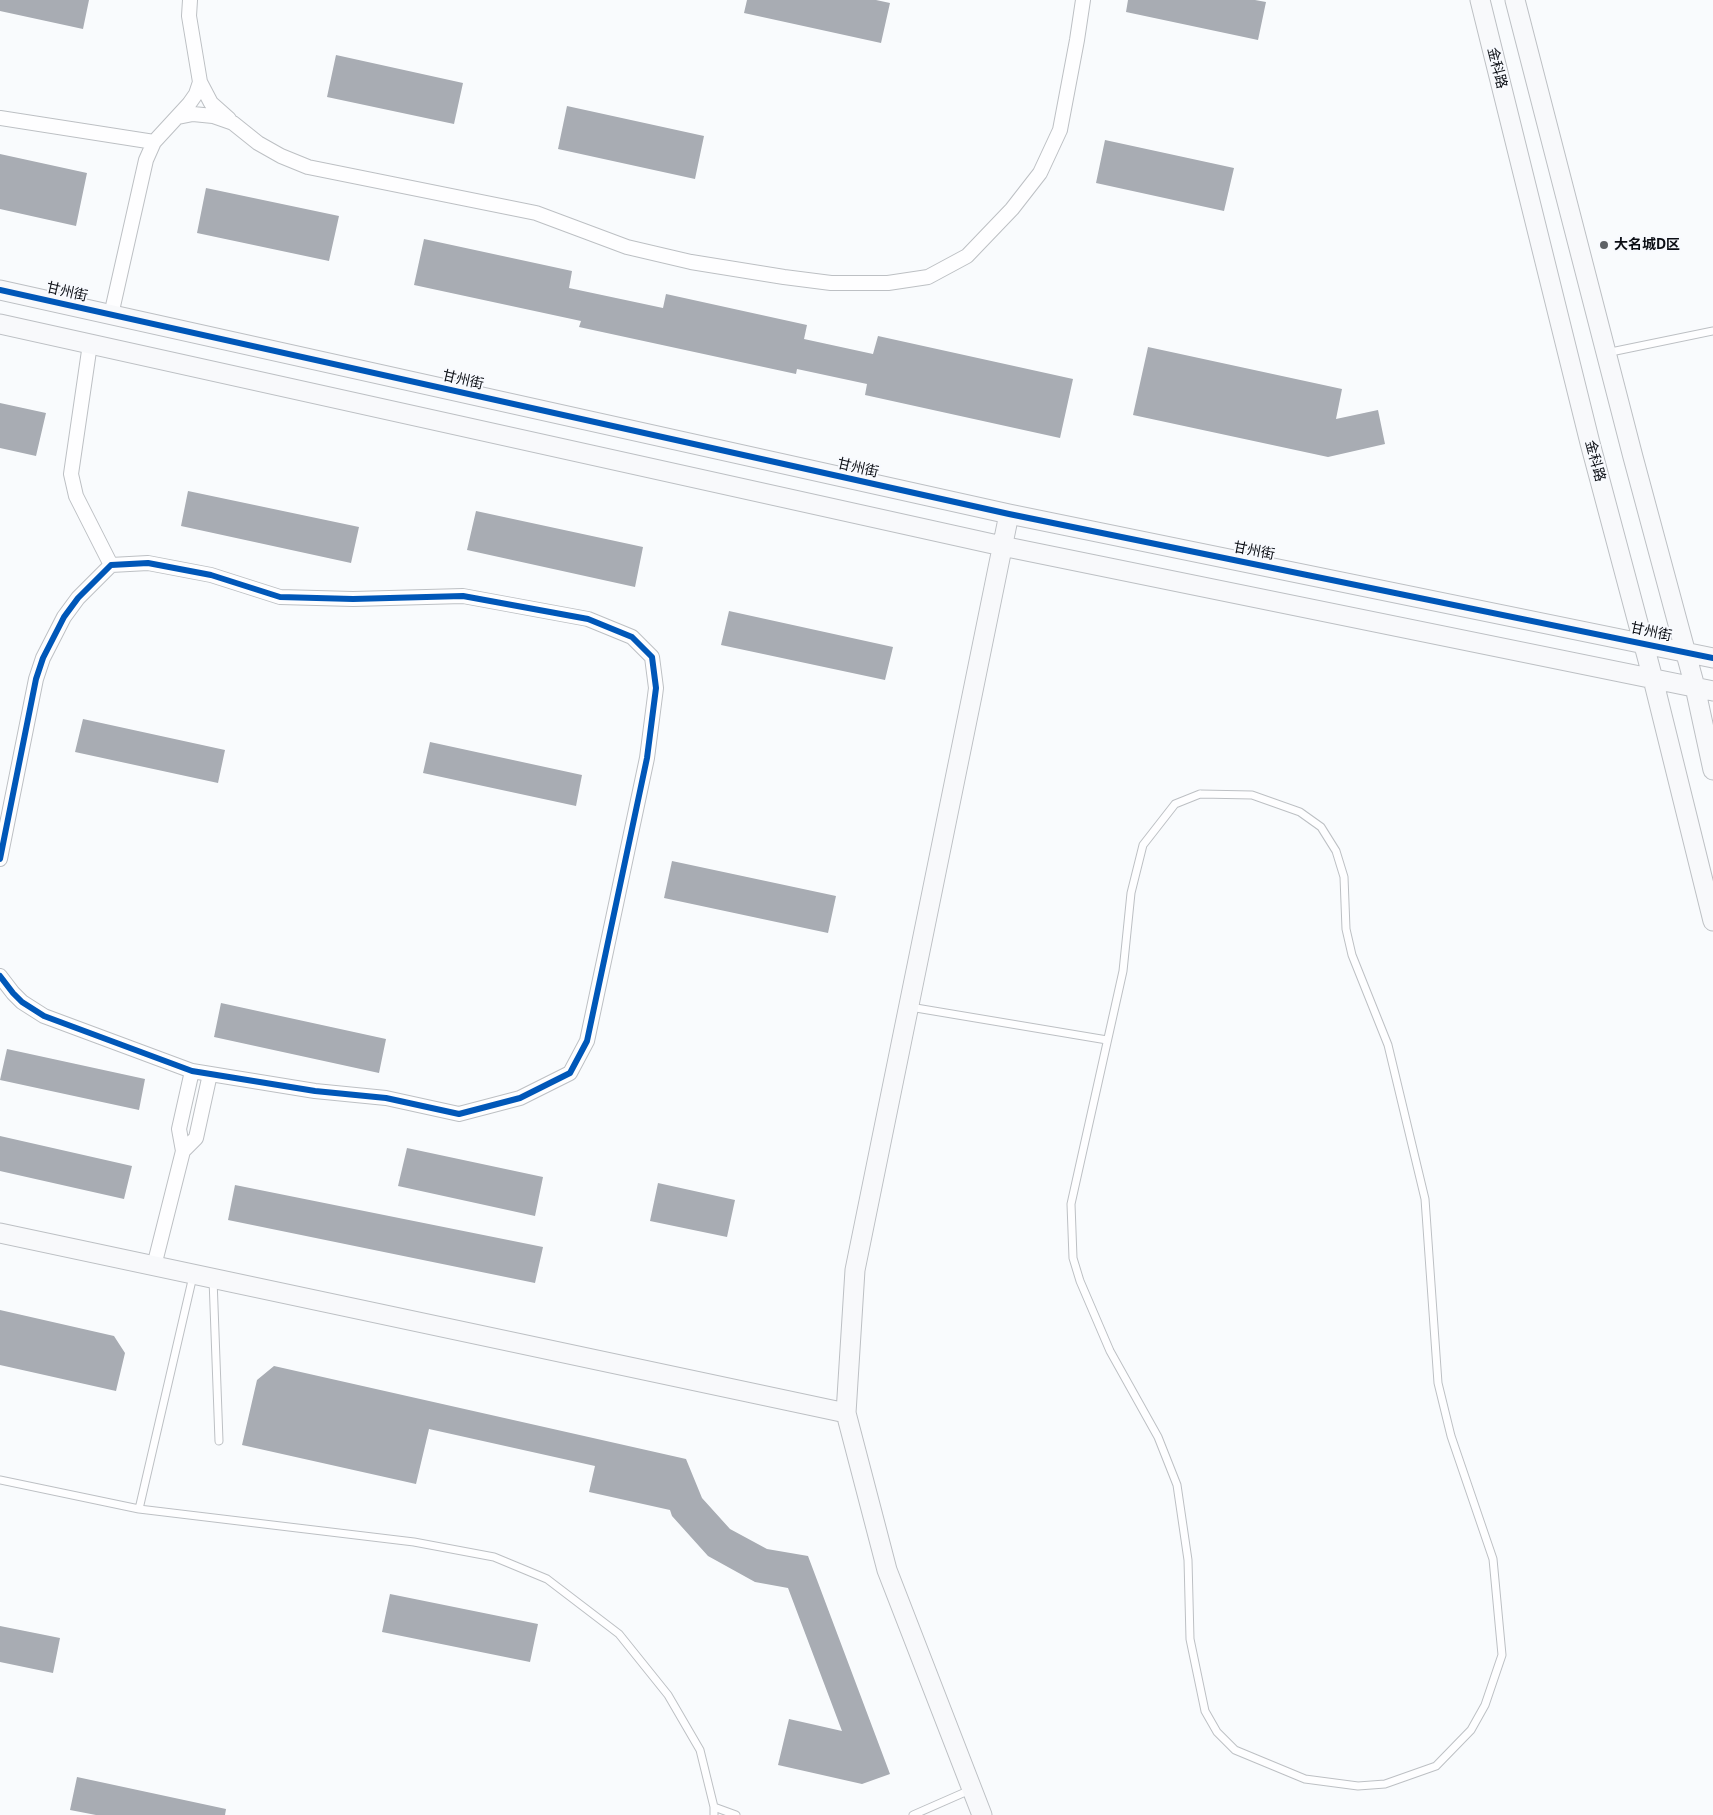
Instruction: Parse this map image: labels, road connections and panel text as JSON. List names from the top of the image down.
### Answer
{
  "streets": {
    "street": ["金科路", "甘州街"]
  },
  "crossings": [
    ["金科路", "甘州街"]
  ],
  "places": ["大名城D区"]
}
